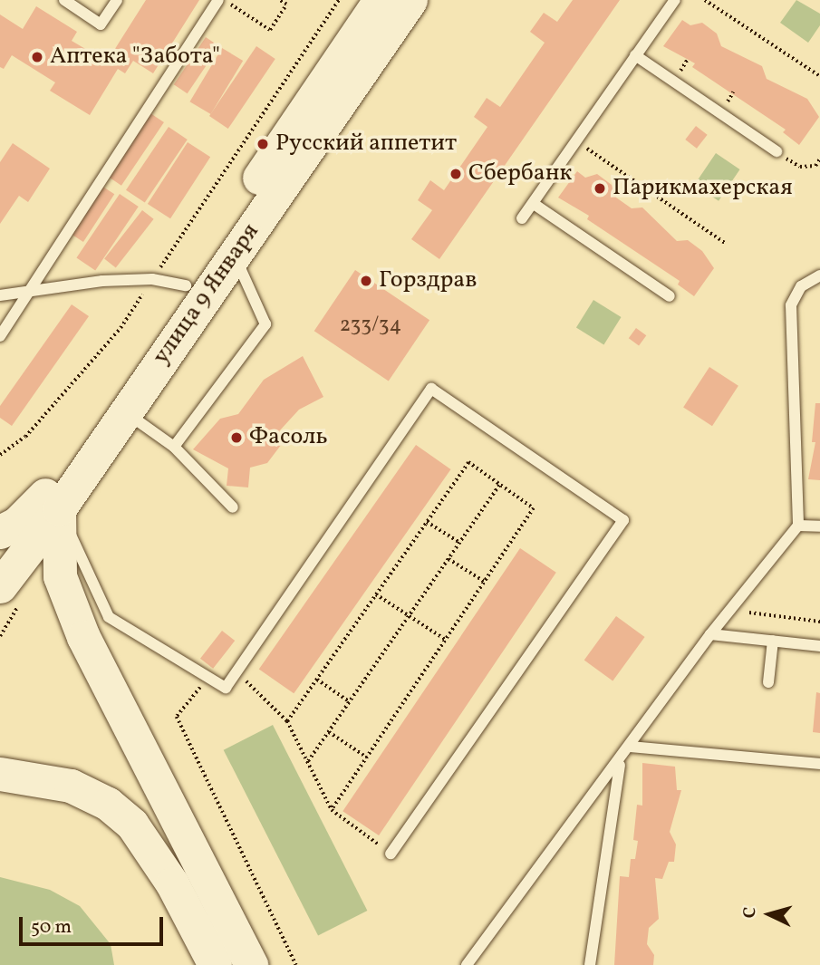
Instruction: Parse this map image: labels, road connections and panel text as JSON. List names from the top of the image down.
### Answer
{
  "streets": {
    "main road": ["улица 9 Января"]
  },
  "places": [
    "Аптека \"Забота\"",
    "Русский аппетит",
    "Сбербанк",
    "Парикмахерская",
    "Горздрав",
    "Фасоль"
  ],
  "house_numbers": ["233/34"],
  "scale_bar": "50 m",
  "north": "left"
}
